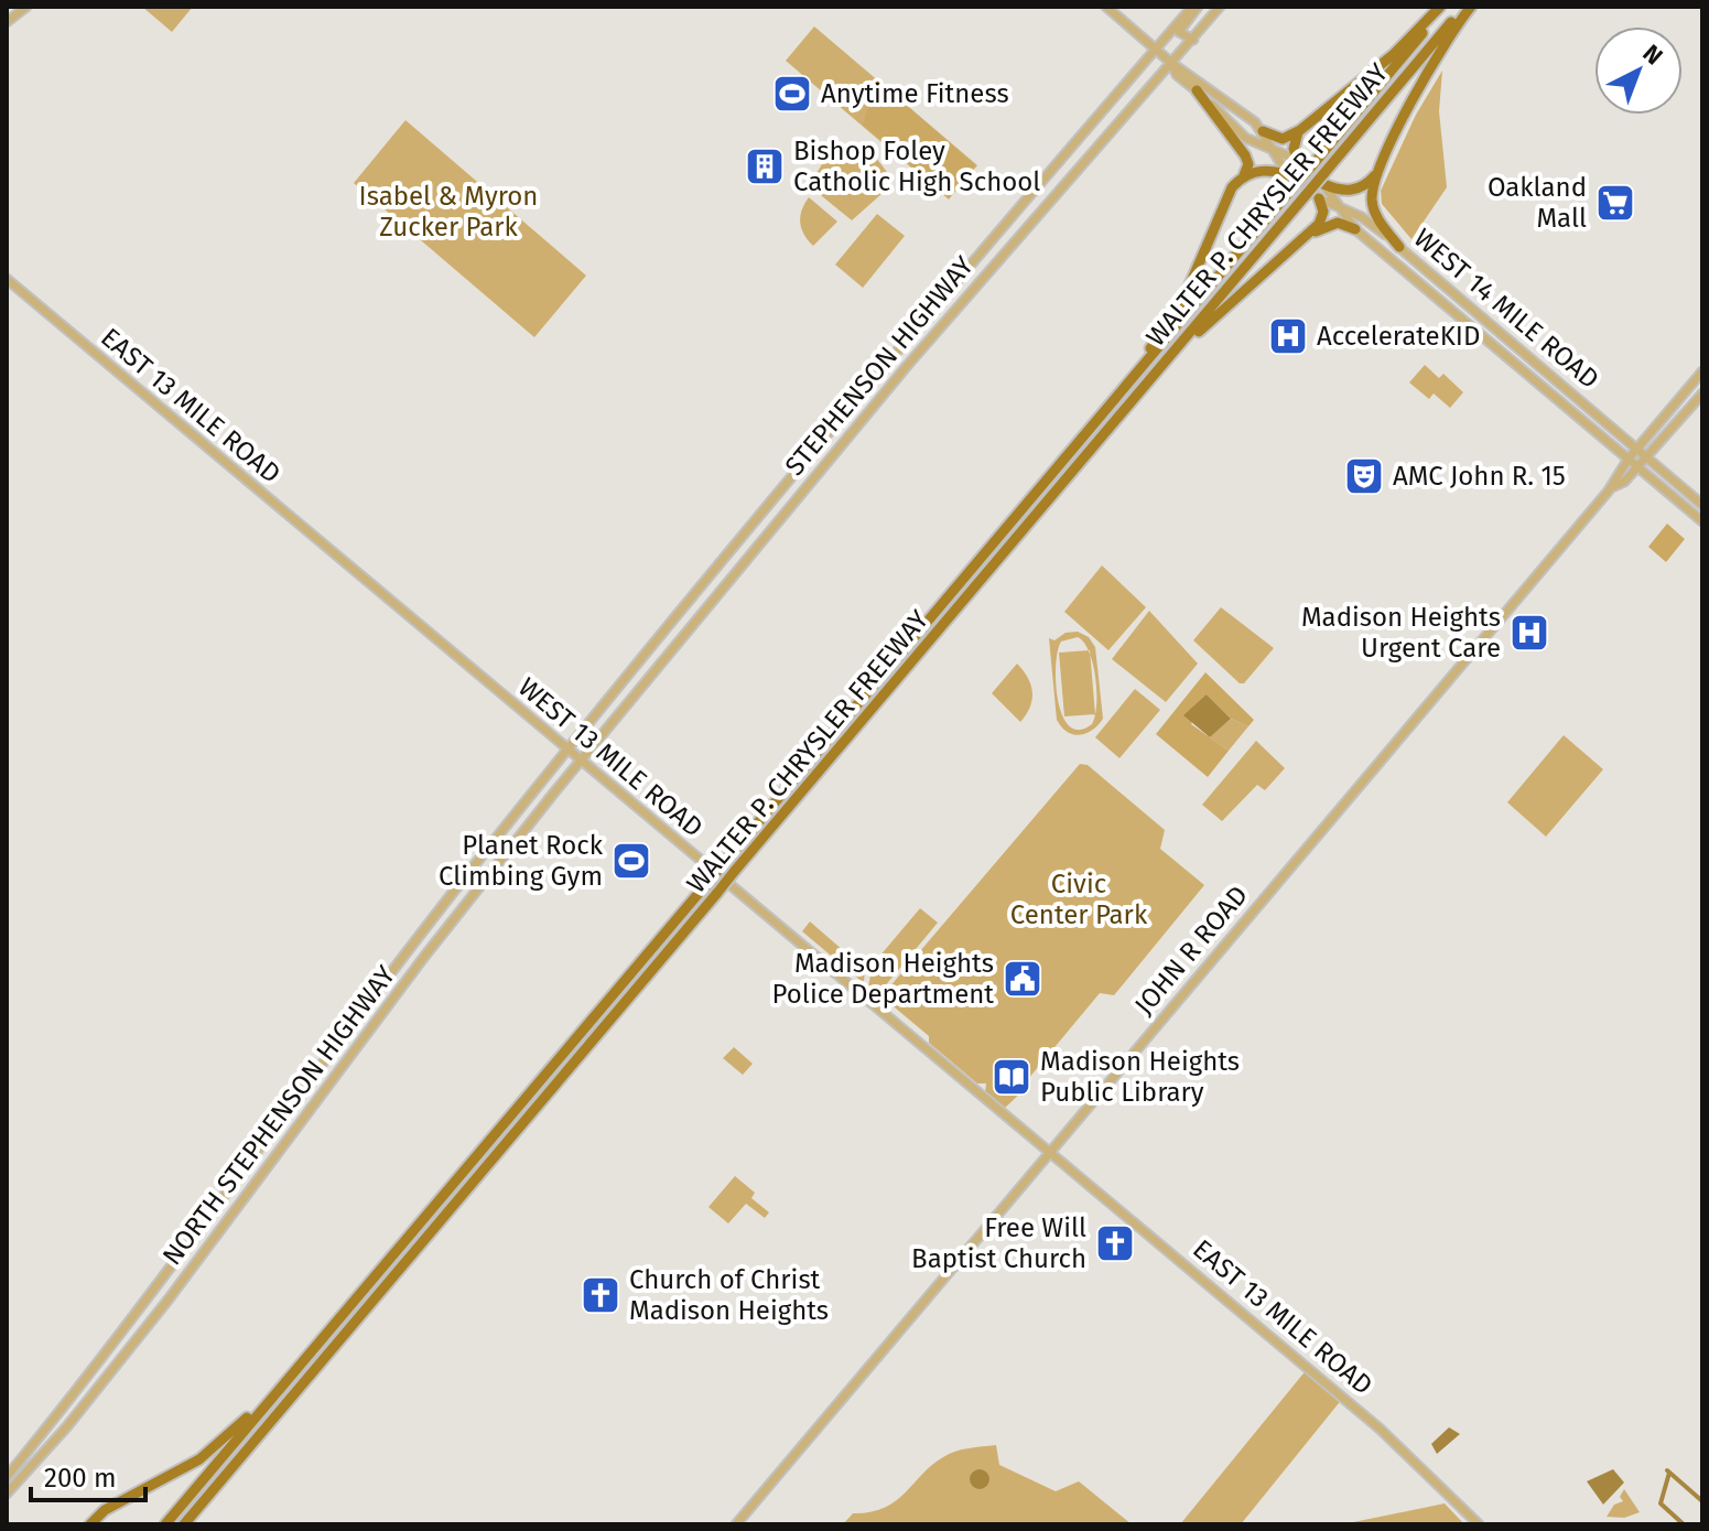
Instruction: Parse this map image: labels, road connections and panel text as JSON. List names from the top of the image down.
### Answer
{
  "streets": {
    "highway": ["WALTER P. CHRYSLER FREEWAY"],
    "main road": [
      "WEST 14 MILE ROAD",
      "STEPHENSON HIGHWAY",
      "EAST 13 MILE ROAD",
      "WEST 13 MILE ROAD",
      "JOHN R ROAD",
      "NORTH STEPHENSON HIGHWAY"
    ]
  },
  "crossings": [
    ["WALTER P. CHRYSLER FREEWAY", "WEST 14 MILE ROAD"],
    ["WEST 14 MILE ROAD", "STEPHENSON HIGHWAY"],
    ["WEST 14 MILE ROAD", "JOHN R ROAD"],
    ["STEPHENSON HIGHWAY", "WEST 13 MILE ROAD"],
    ["STEPHENSON HIGHWAY", "NORTH STEPHENSON HIGHWAY"],
    ["EAST 13 MILE ROAD", "WEST 13 MILE ROAD"],
    ["EAST 13 MILE ROAD", "JOHN R ROAD"],
    ["WEST 13 MILE ROAD", "JOHN R ROAD"],
    ["WEST 13 MILE ROAD", "NORTH STEPHENSON HIGHWAY"]
  ],
  "parks": ["Isabel & Myron Zucker Park", "Civic Center Park"],
  "places": {
    "sports": ["Anytime Fitness", "Planet Rock Climbing Gym"],
    "building": ["Bishop Foley Catholic High School"],
    "supermarket": ["Oakland Mall"],
    "hospital": ["AccelerateKID", "Madison Heights Urgent Care"],
    "theatre": ["AMC John R. 15"],
    "public building": ["Madison Heights Police Department"],
    "library": ["Madison Heights Public Library"],
    "church": ["Free Will Baptist Church", "Church of Christ Madison Heights"]
  },
  "scale_bar": "200 m",
  "north": "top right"
}
